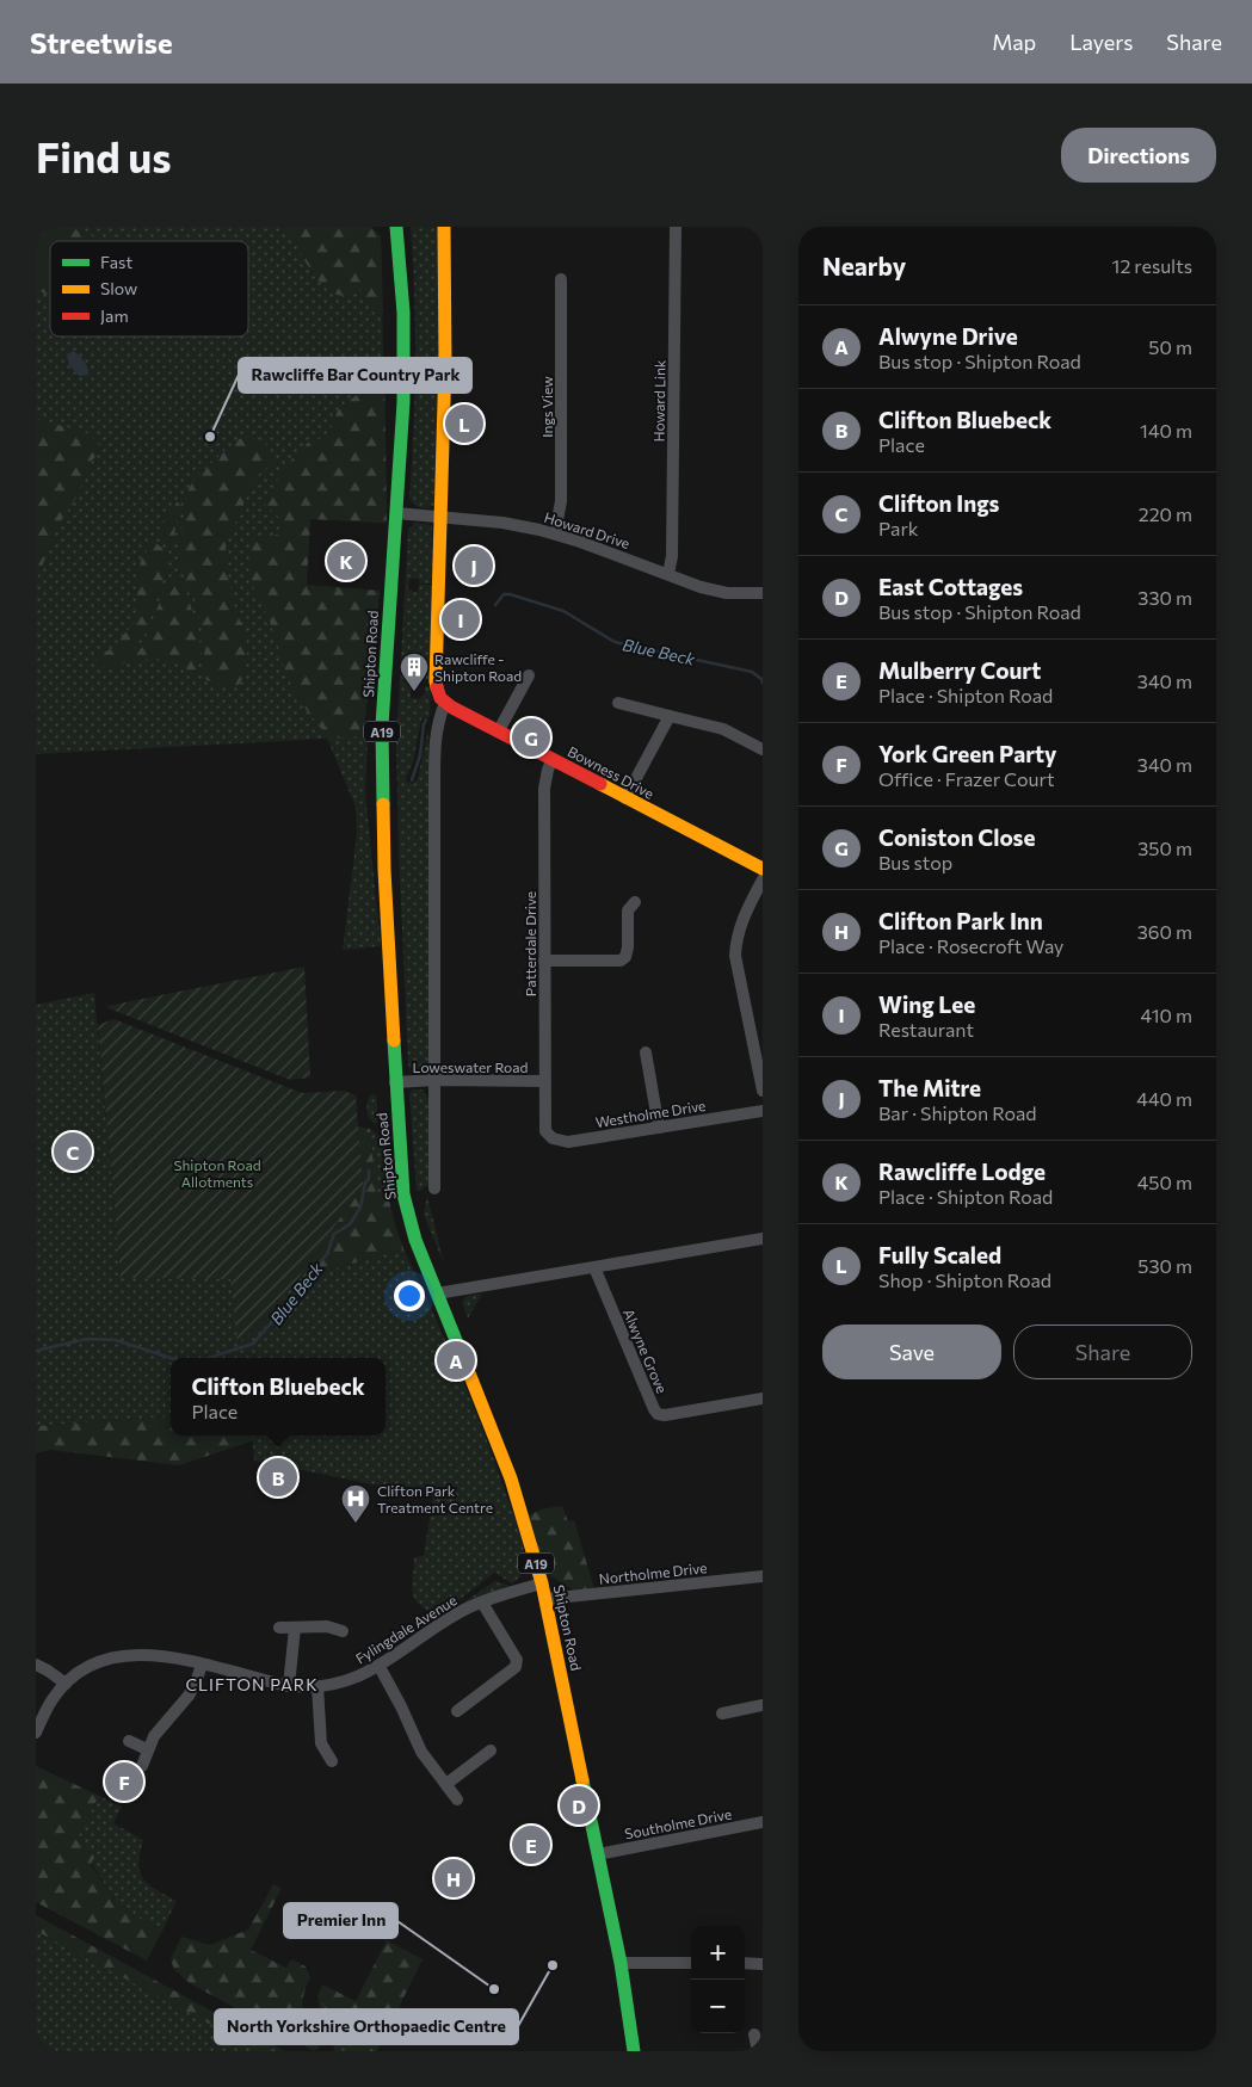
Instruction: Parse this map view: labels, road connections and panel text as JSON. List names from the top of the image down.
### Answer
{
  "streets": {
    "main road": ["Shipton Road", "A19", "Bowness Drive"],
    "street": [
      "Howard Link",
      "Ings View",
      "Howard Drive",
      "Patterdale Drive",
      "Loweswater Road",
      "Westholme Drive",
      "Alwyne Grove",
      "Northolme Drive",
      "Fylingdale Avenue",
      "Southolme Drive"
    ]
  },
  "crossings": [
    ["Howard Link", "Howard Drive"],
    ["Ings View", "Howard Drive"],
    ["Howard Drive", "Shipton Road"],
    ["Shipton Road", "Loweswater Road"],
    ["Shipton Road", "Northolme Drive"],
    ["Shipton Road", "Fylingdale Avenue"],
    ["Shipton Road", "Southolme Drive"],
    ["Bowness Drive", "Patterdale Drive"],
    ["Patterdale Drive", "Loweswater Road"],
    ["Patterdale Drive", "Westholme Drive"]
  ],
  "districts": ["CLIFTON PARK"],
  "water": ["Blue Beck"],
  "parks": ["Shipton Road Allotments"],
  "places": {
    "other": ["Rawcliffe Bar Country Park", "North Yorkshire Orthopaedic Centre", "Premier Inn"],
    "building": ["Rawcliffe - Shipton Road"],
    "hospital": ["Clifton Park Treatment Centre"]
  },
  "legend": ["Fast", "Slow", "Jam"],
  "page": {
    "header": "Streetwise",
    "nav": ["Map", "Layers", "Share"],
    "buttons": [
      "Directions",
      ["Save", "Share"]
    ],
    "title": "Find us",
    "heading": ["Nearby", "12 results"],
    "list": [
      {
        "mark": "A",
        "name": "Alwyne Drive",
        "note": "Bus stop · Shipton Road",
        "value": "50 m"
      },
      {
        "mark": "B",
        "name": "Clifton Bluebeck",
        "note": "Place",
        "value": "140 m"
      },
      {
        "mark": "C",
        "name": "Clifton Ings",
        "note": "Park",
        "value": "220 m"
      },
      {
        "mark": "D",
        "name": "East Cottages",
        "note": "Bus stop · Shipton Road",
        "value": "330 m"
      },
      {
        "mark": "E",
        "name": "Mulberry Court",
        "note": "Place · Shipton Road",
        "value": "340 m"
      },
      {
        "mark": "F",
        "name": "York Green Party",
        "note": "Office · Frazer Court",
        "value": "340 m"
      },
      {
        "mark": "G",
        "name": "Coniston Close",
        "note": "Bus stop",
        "value": "350 m"
      },
      {
        "mark": "H",
        "name": "Clifton Park Inn",
        "note": "Place · Rosecroft Way",
        "value": "360 m"
      },
      {
        "mark": "I",
        "name": "Wing Lee",
        "note": "Restaurant",
        "value": "410 m"
      },
      {
        "mark": "J",
        "name": "The Mitre",
        "note": "Bar · Shipton Road",
        "value": "440 m"
      },
      {
        "mark": "K",
        "name": "Rawcliffe Lodge",
        "note": "Place · Shipton Road",
        "value": "450 m"
      },
      {
        "mark": "L",
        "name": "Fully Scaled",
        "note": "Shop · Shipton Road",
        "value": "530 m"
      }
    ],
    "pins": [
      "L",
      "K",
      "J",
      "I",
      "G",
      "C",
      "A",
      "B",
      "F",
      "D",
      "E",
      "H"
    ],
    "popup": ["Clifton Bluebeck", "Place"],
    "map_buttons": ["+", "−"]
  }
}
